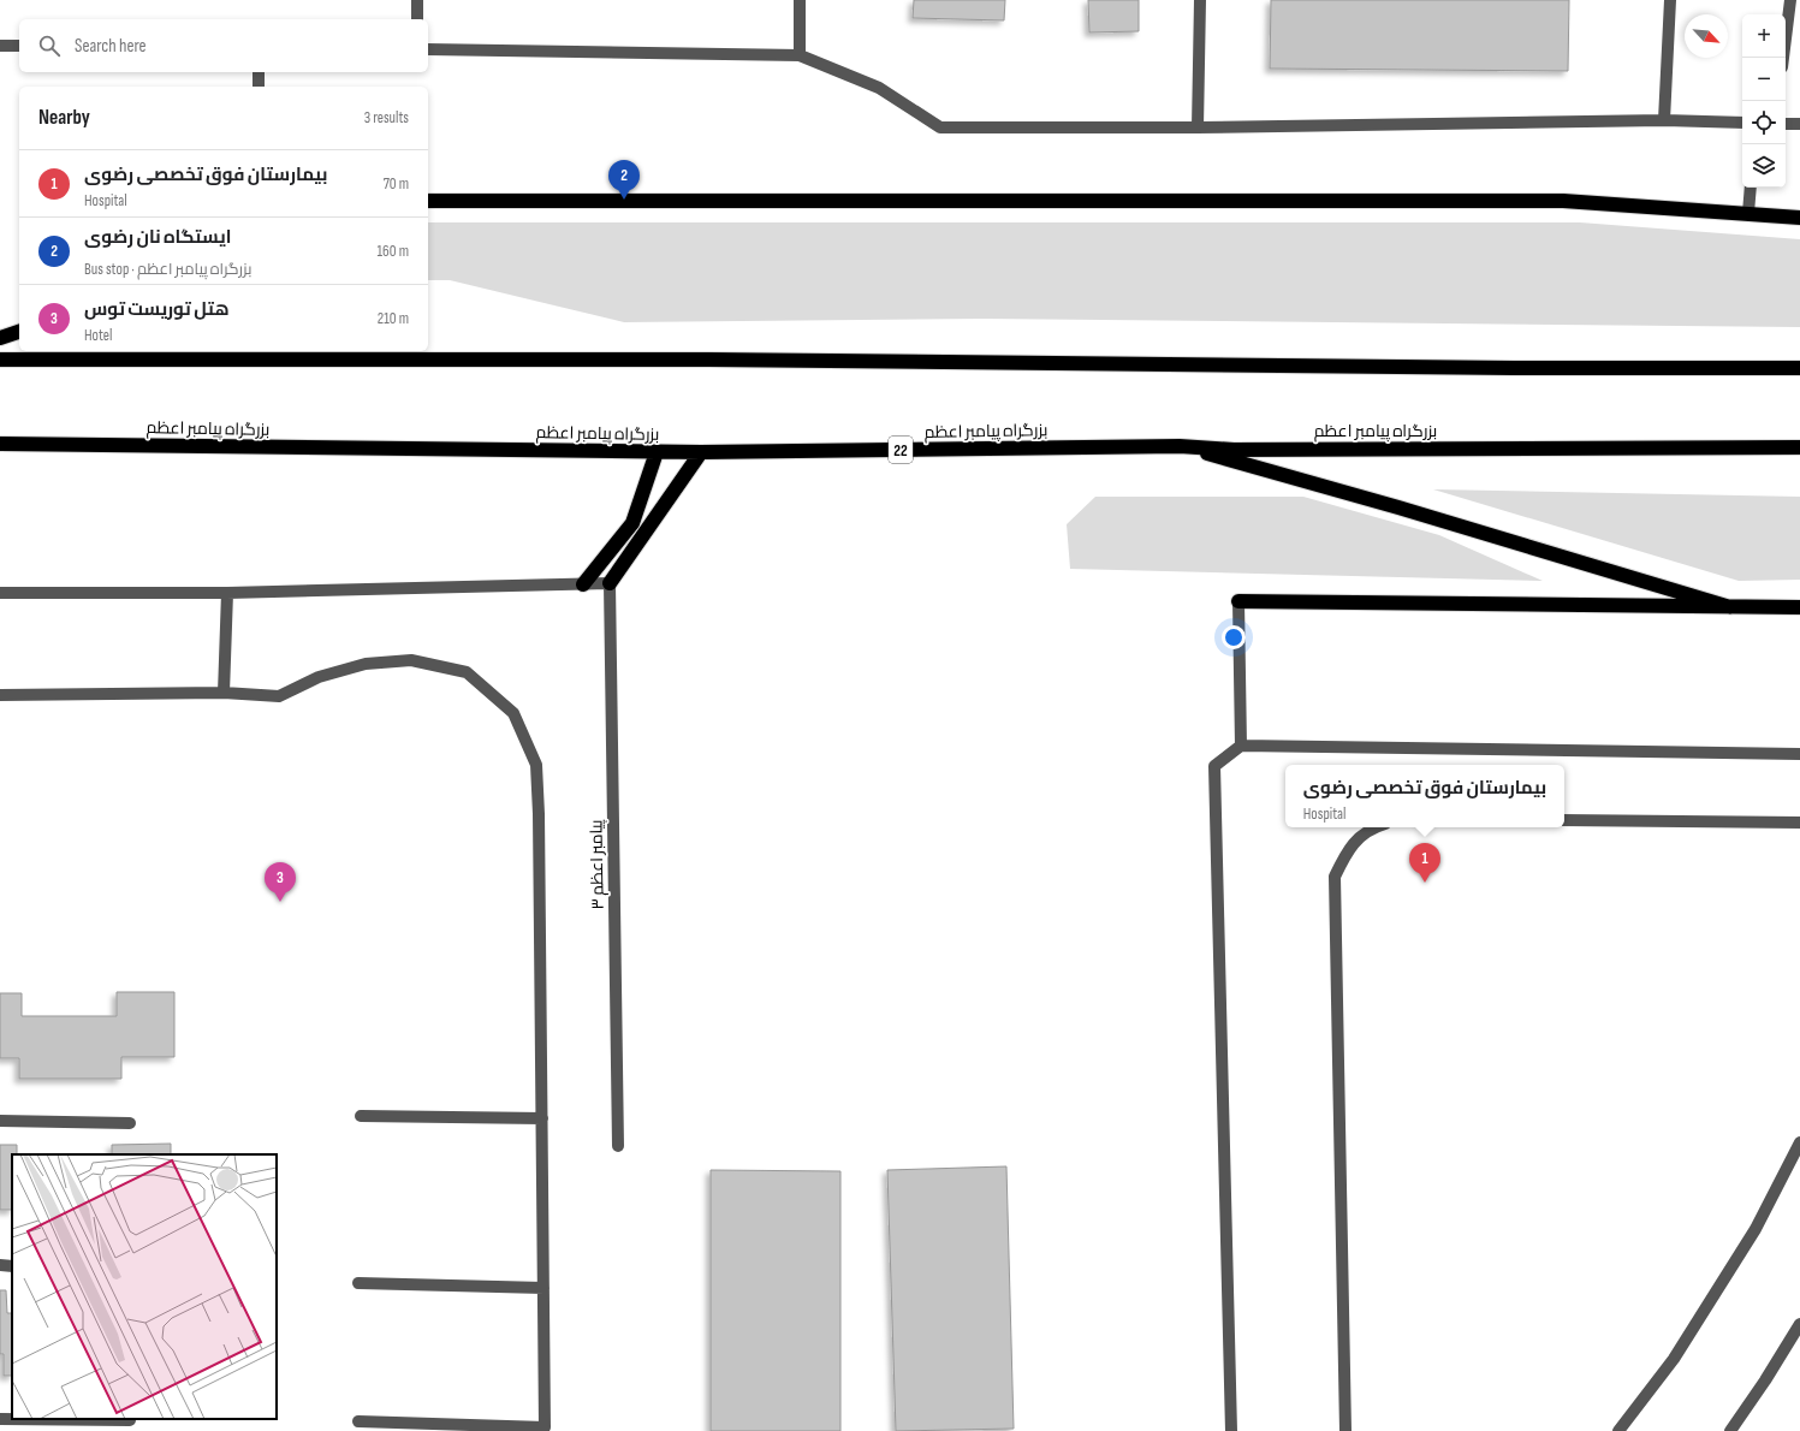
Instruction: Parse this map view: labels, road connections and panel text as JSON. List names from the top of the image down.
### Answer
{
  "streets": {
    "highway": ["بزرگراه پیامبر اعظم", "22"],
    "street": ["پیامبر اعظم ۳"]
  },
  "north": "bottom right",
  "page": {
    "map_buttons": ["+", "−"],
    "search": "Search here",
    "heading": ["Nearby", "3 results"],
    "list": [
      {
        "mark": "1",
        "name": "بیمارستان فوق تخصصی رضوی",
        "note": "Hospital",
        "value": "70 m"
      },
      {
        "mark": "2",
        "name": "ایستگاه نان رضوی",
        "note": "Bus stop · بزرگراه پیامبر اعظم",
        "value": "160 m"
      },
      {
        "mark": "3",
        "name": "هتل توریست توس",
        "note": "Hotel",
        "value": "210 m"
      }
    ],
    "pins": ["2", "1", "3"],
    "popup": ["بیمارستان فوق تخصصی رضوی", "Hospital"]
  }
}
